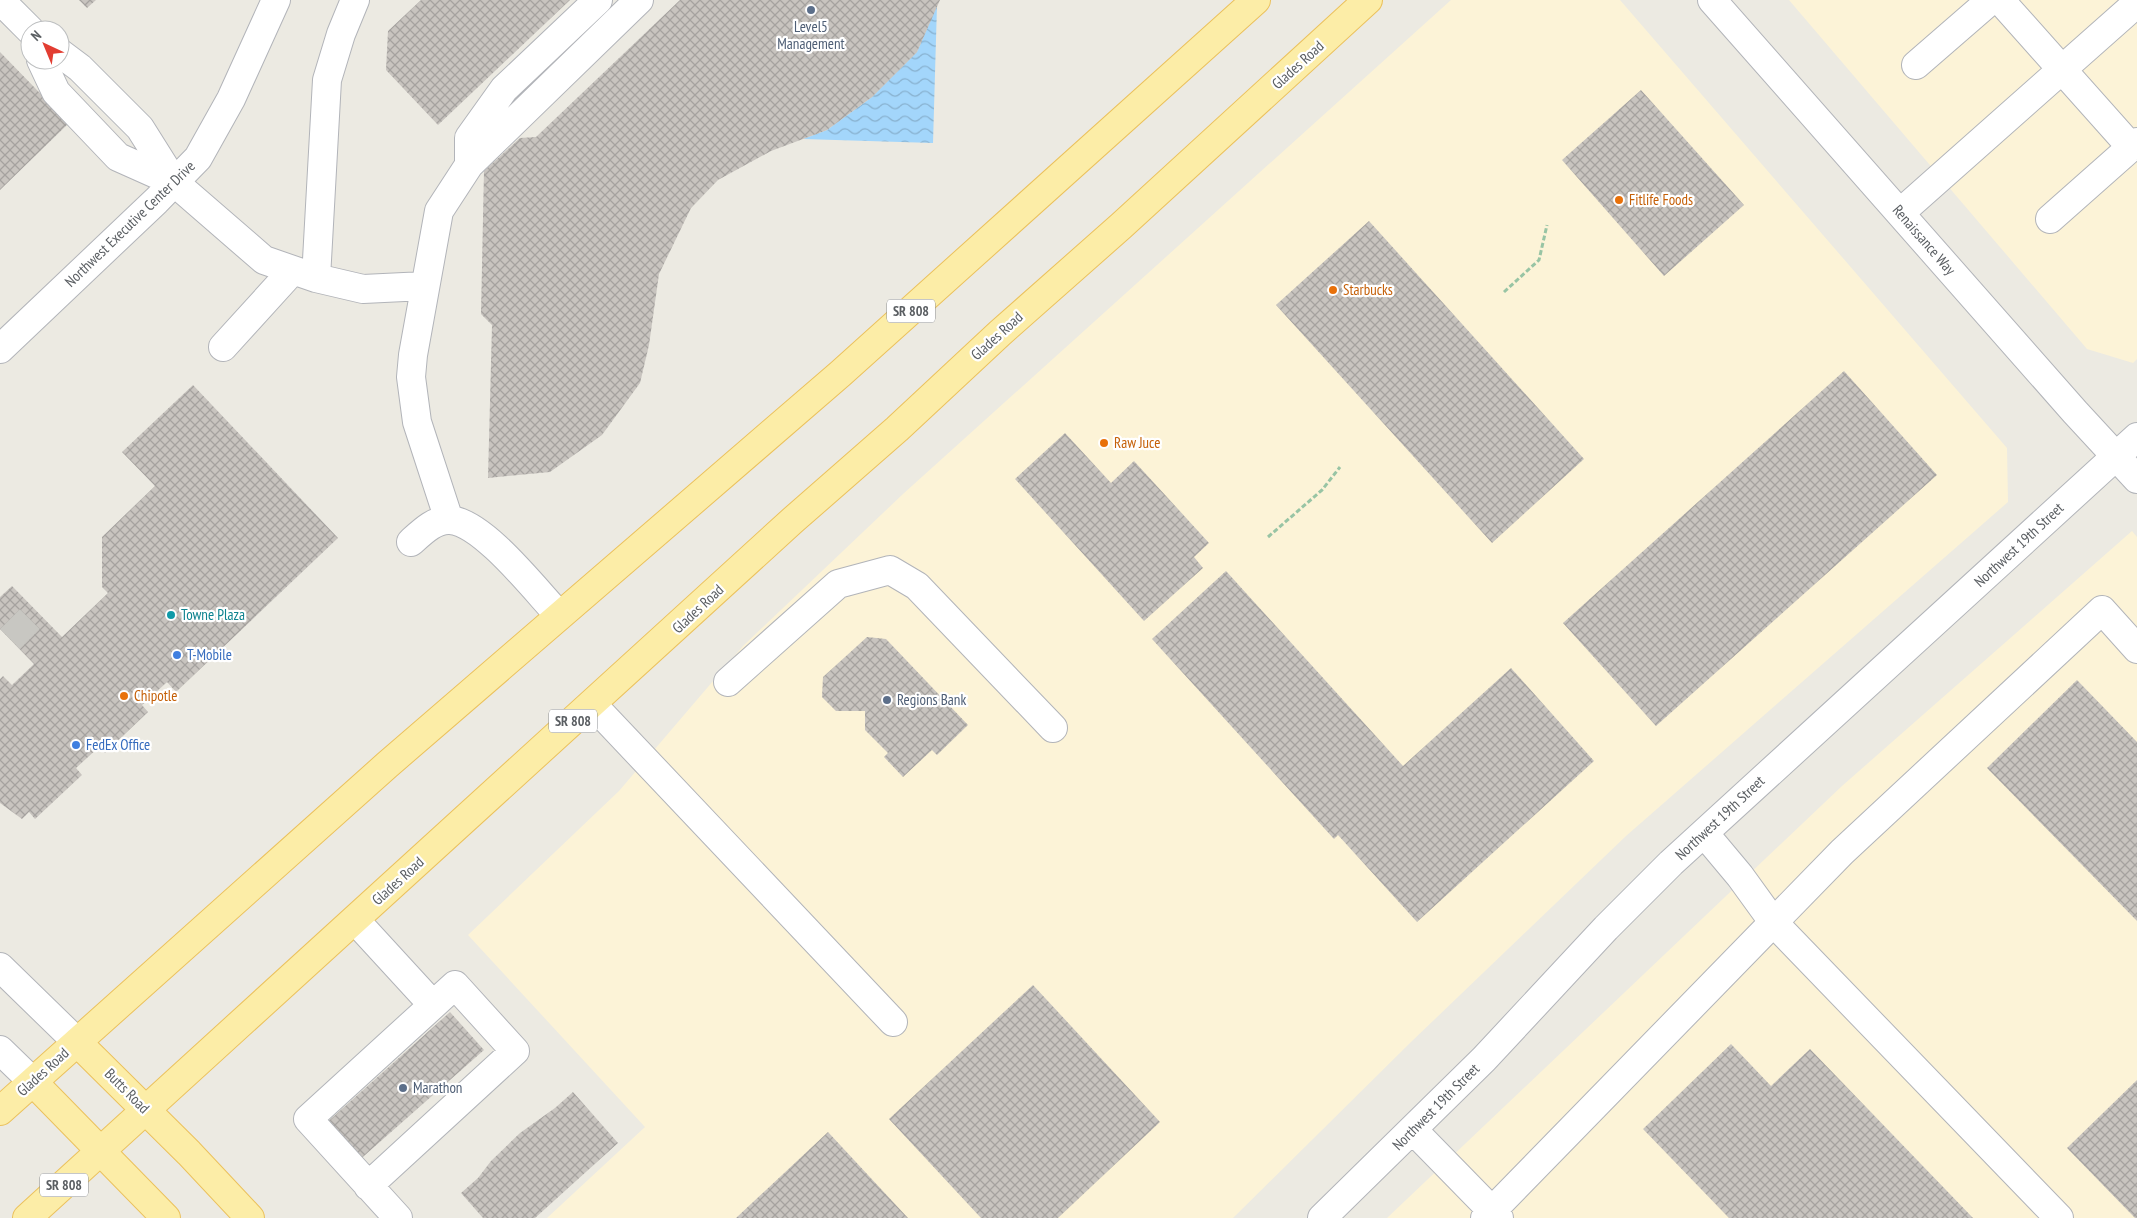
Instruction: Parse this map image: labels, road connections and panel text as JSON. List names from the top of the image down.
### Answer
{
  "streets": {
    "main road": ["Glades Road", "SR 808", "Butts Road"],
    "street": ["Northwest Executive Center Drive", "Renaissance Way", "Northwest 19th Street"]
  },
  "crossings": [
    ["Glades Road", "Butts Road"],
    ["Renaissance Way", "Northwest 19th Street"]
  ],
  "places": [
    "Level5 Management",
    "Fitlife Foods",
    "Starbucks",
    "Raw Juce",
    "Towne Plaza",
    "T-Mobile",
    "Chipotle",
    "Regions Bank",
    "FedEx Office",
    "Marathon"
  ],
  "north": "top left"
}
